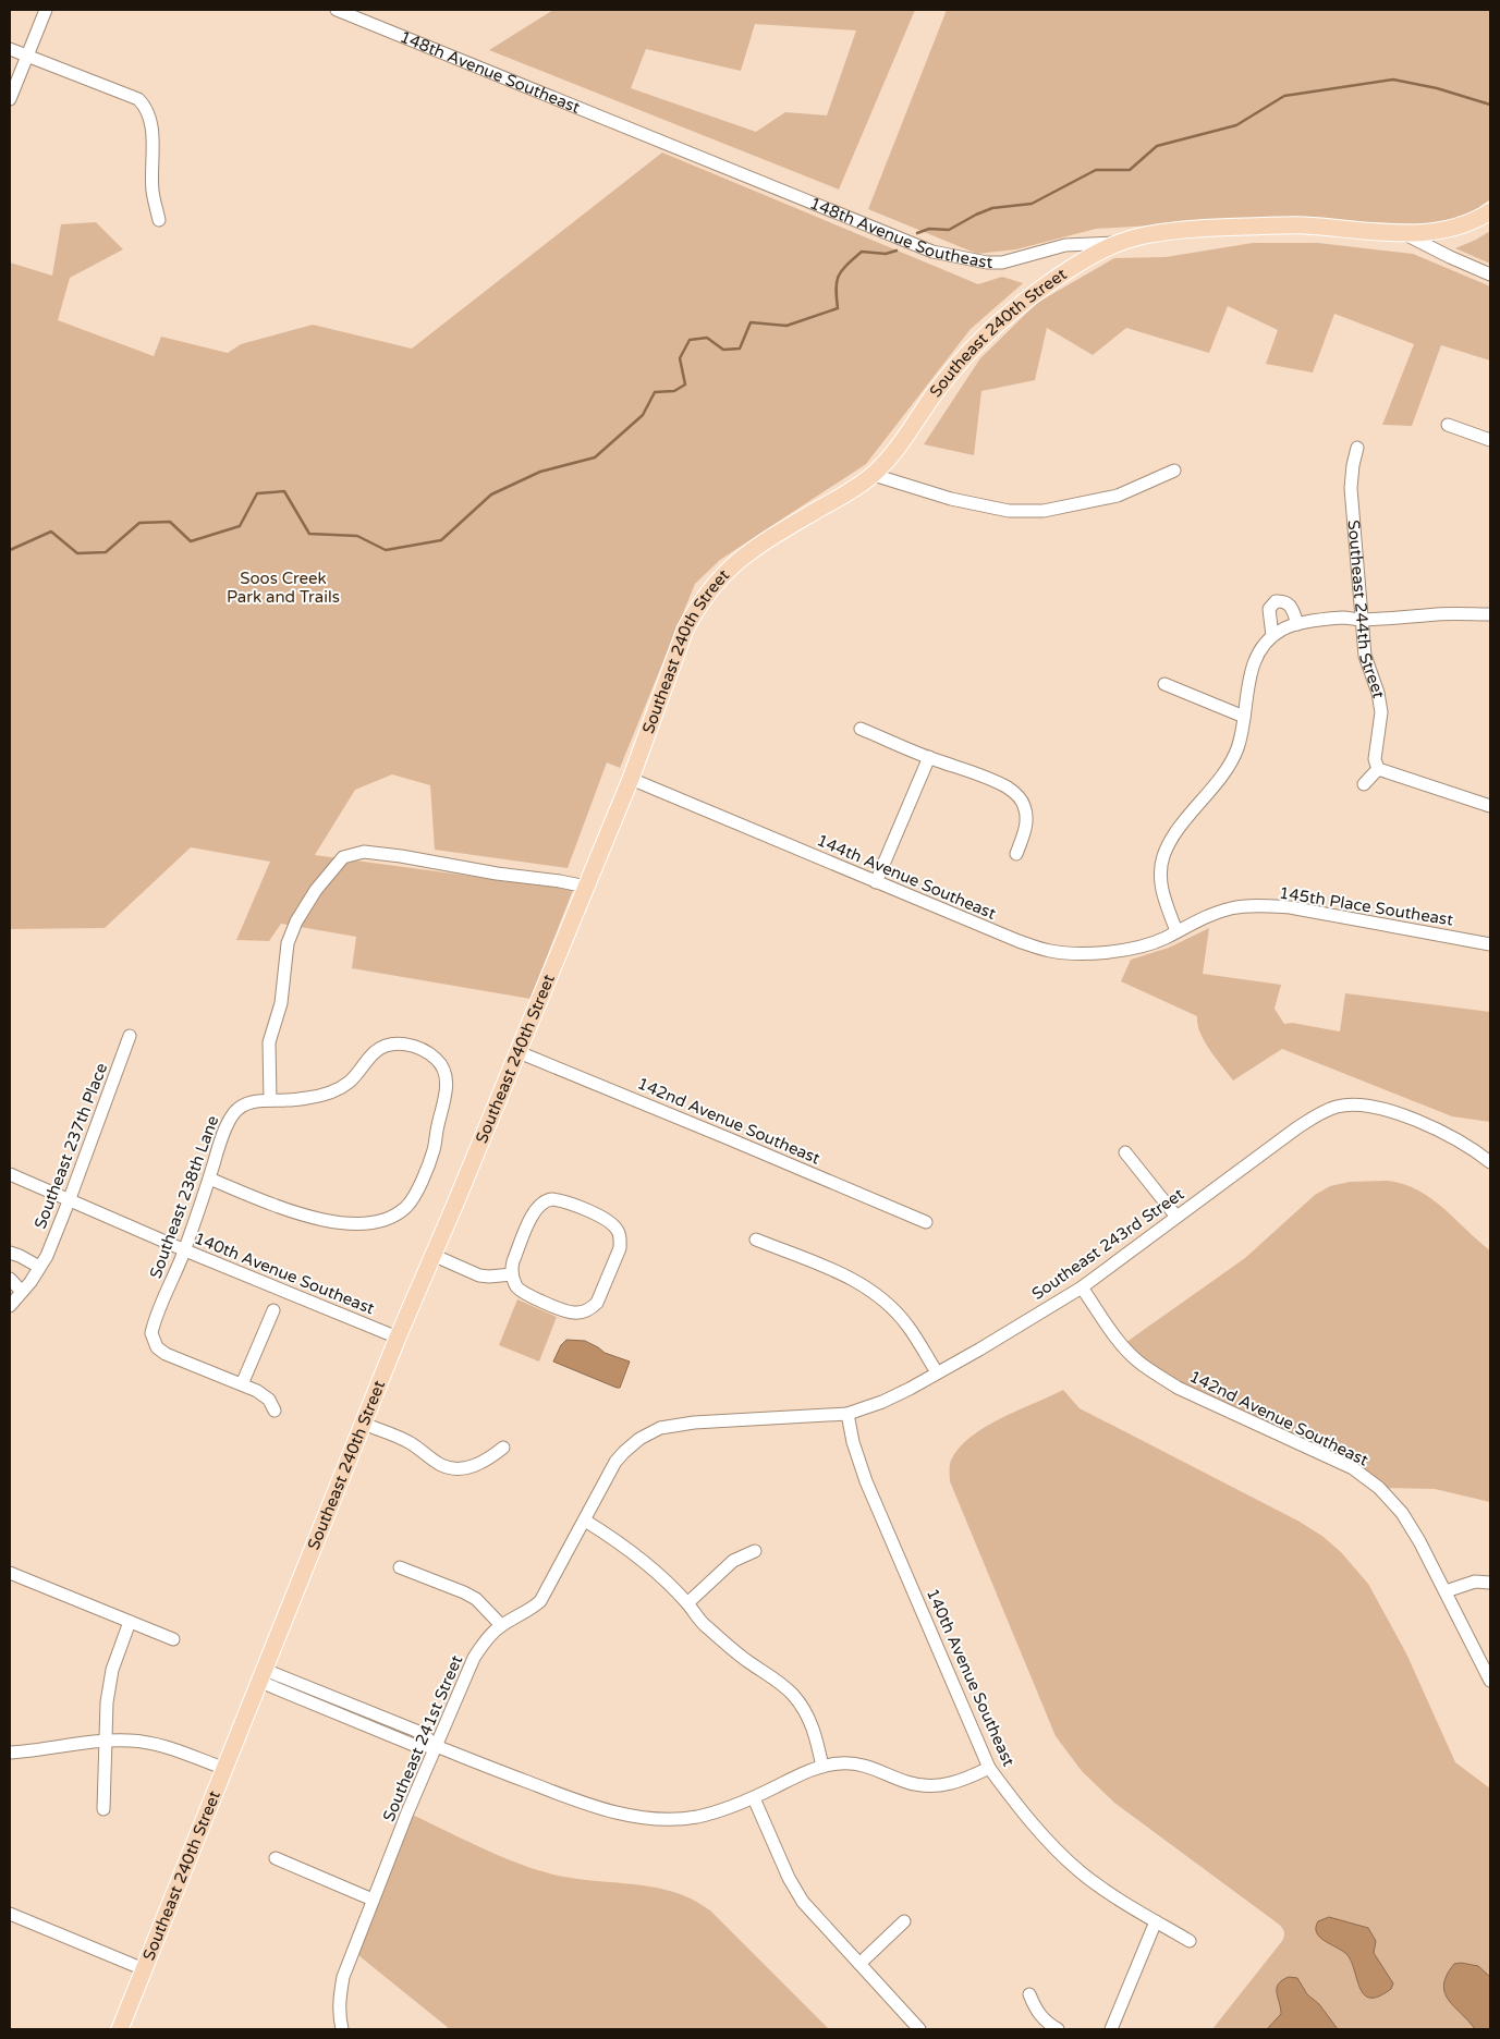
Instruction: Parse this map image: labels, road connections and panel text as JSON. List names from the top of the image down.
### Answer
{
  "streets": {
    "main road": ["148th Avenue Southeast", "Southeast 240th Street"],
    "street": [
      "Southeast 244th Street",
      "144th Avenue Southeast",
      "145th Place Southeast",
      "142nd Avenue Southeast",
      "Southeast 237th Place",
      "Southeast 238th Lane",
      "Southeast 243rd Street",
      "140th Avenue Southeast",
      "Southeast 241st Street"
    ]
  },
  "crossings": [
    ["148th Avenue Southeast", "Southeast 240th Street"],
    ["Southeast 240th Street", "144th Avenue Southeast"],
    ["Southeast 240th Street", "142nd Avenue Southeast"],
    ["Southeast 240th Street", "140th Avenue Southeast"],
    ["144th Avenue Southeast", "145th Place Southeast"],
    ["142nd Avenue Southeast", "Southeast 243rd Street"],
    ["Southeast 237th Place", "140th Avenue Southeast"],
    ["Southeast 238th Lane", "140th Avenue Southeast"],
    ["Southeast 243rd Street", "140th Avenue Southeast"],
    ["Southeast 243rd Street", "Southeast 241st Street"],
    ["140th Avenue Southeast", "Southeast 241st Street"]
  ],
  "parks": ["Soos Creek Park and Trails"]
}
